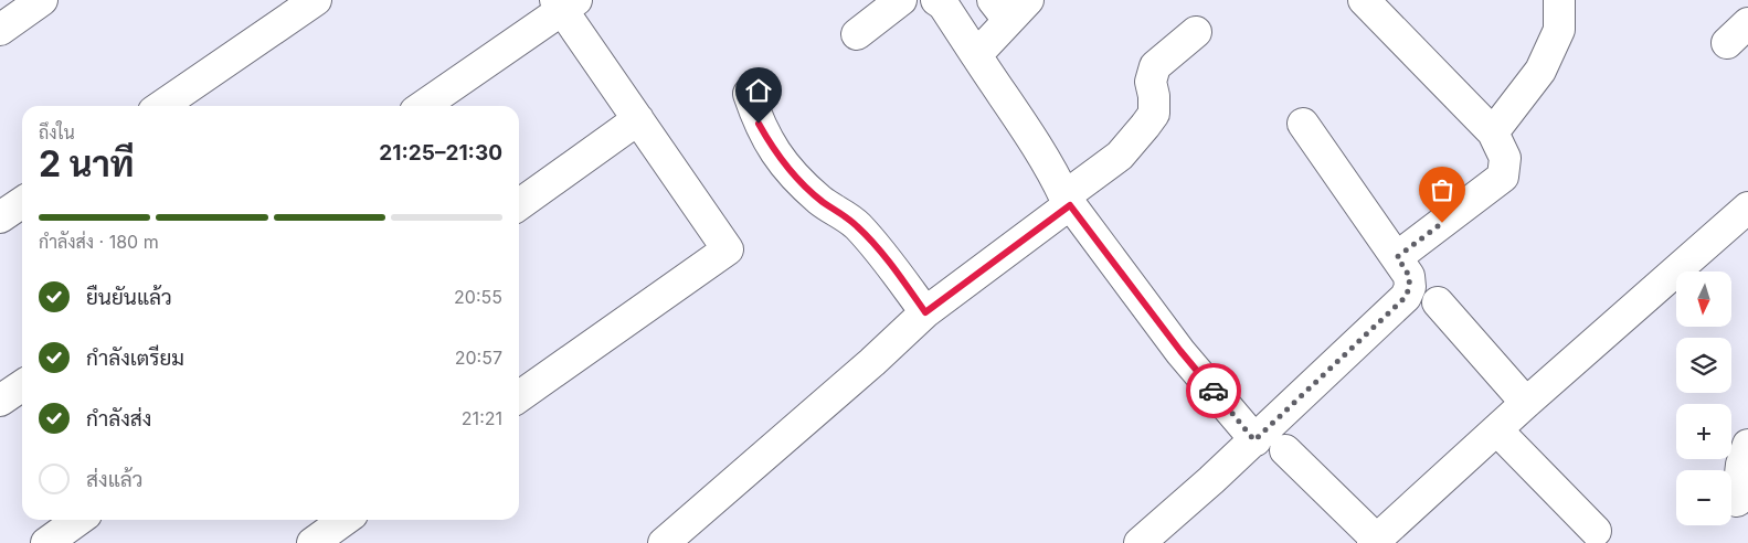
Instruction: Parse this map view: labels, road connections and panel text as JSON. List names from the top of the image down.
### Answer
{
  "north": "bottom",
  "page": {
    "heading": ["2 นาที", "ถึงใน", "21:25–21:30"],
    "bar": "กำลังส่ง · 180 m",
    "list": [
      ["ยืนยันแล้ว", "20:55"],
      ["กำลังเตรียม", "20:57"],
      ["กำลังส่ง", "21:21"],
      "ส่งแล้ว"
    ],
    "map_buttons": ["+", "−"]
  }
}
